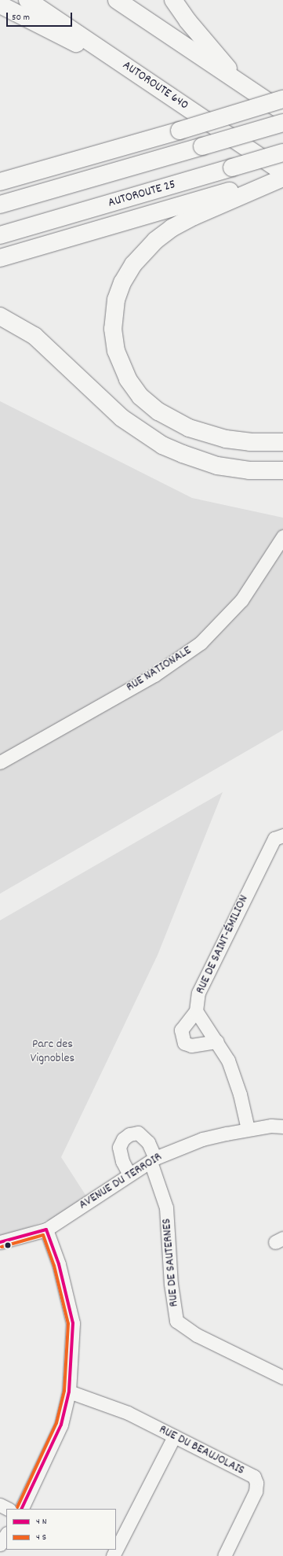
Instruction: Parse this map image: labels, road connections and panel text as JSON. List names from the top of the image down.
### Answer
{
  "streets": {
    "highway": ["AUTOROUTE 640", "AUTOROUTE 25"],
    "street": [
      "RUE NATIONALE",
      "RUE DE SAINT-ÉMILION",
      "AVENUE DU TERROIR",
      "RUE DE SAUTERNES",
      "RUE DU BEAUJOLAIS"
    ]
  },
  "crossings": [
    ["RUE DE SAINT-ÉMILION", "AVENUE DU TERROIR"],
    ["AVENUE DU TERROIR", "RUE DE SAUTERNES"]
  ],
  "parks": ["Parc des Vignobles"],
  "legend": ["4 N", "4 S"],
  "scale_bar": "50 m"
}
